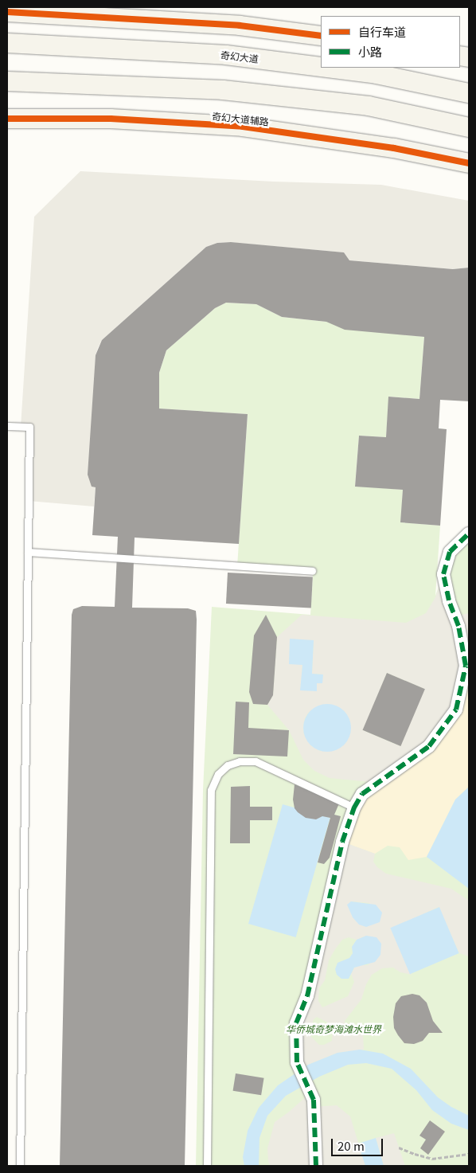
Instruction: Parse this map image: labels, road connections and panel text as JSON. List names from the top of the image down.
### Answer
{
  "streets": {
    "main road": ["奇幻大道", "奇幻大道辅路"]
  },
  "parks": ["华侨城奇梦海滩水世界"],
  "legend": ["自行车道", "小路"],
  "scale_bar": "20 m"
}
